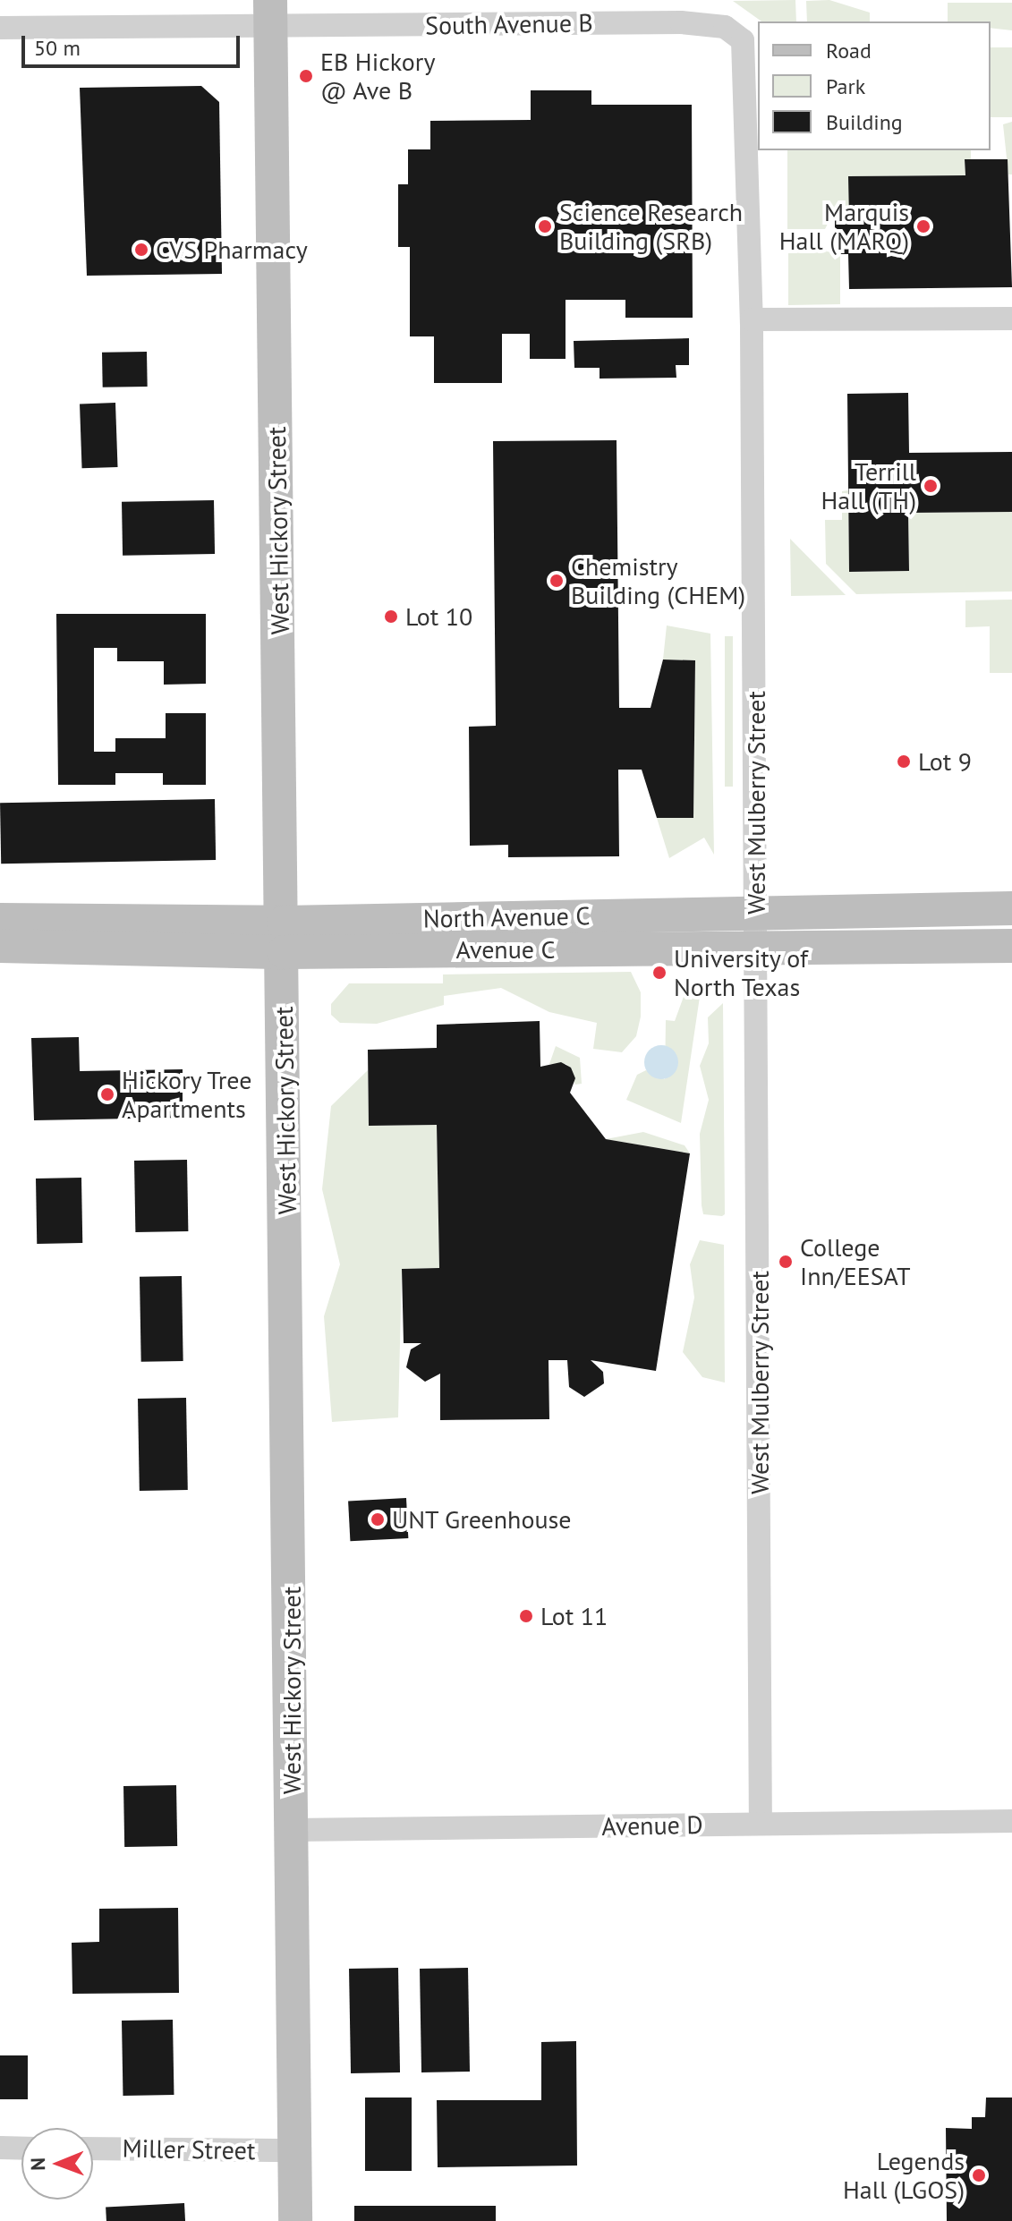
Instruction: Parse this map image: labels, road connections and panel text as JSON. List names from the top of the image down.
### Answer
{
  "streets": {
    "main road": ["West Hickory Street", "North Avenue C", "Avenue C"],
    "street": [
      "South Avenue B",
      "West Mulberry Street",
      "Avenue D",
      "Miller Street"
    ]
  },
  "crossings": [
    ["South Avenue B", "West Hickory Street"],
    ["South Avenue B", "West Mulberry Street"],
    ["West Hickory Street", "North Avenue C"],
    ["West Hickory Street", "Avenue C"],
    ["West Hickory Street", "Avenue D"],
    ["West Hickory Street", "Miller Street"],
    ["West Mulberry Street", "North Avenue C"],
    ["West Mulberry Street", "Avenue C"],
    ["West Mulberry Street", "Avenue D"],
    ["North Avenue C", "Avenue C"]
  ],
  "places": [
    "EB Hickory @ Ave B",
    "Science Research Building (SRB)",
    "Marquis Hall (MARQ)",
    "CVS Pharmacy",
    "Terrill Hall (TH)",
    "Chemistry Building (CHEM)",
    "Lot 10",
    "Lot 9",
    "University of North Texas",
    "Hickory Tree Apartments",
    "College Inn/EESAT",
    "UNT Greenhouse",
    "Lot 11",
    "Legends Hall (LGOS)"
  ],
  "legend": ["Road", "Park", "Building"],
  "scale_bar": "50 m",
  "north": "left"
}
